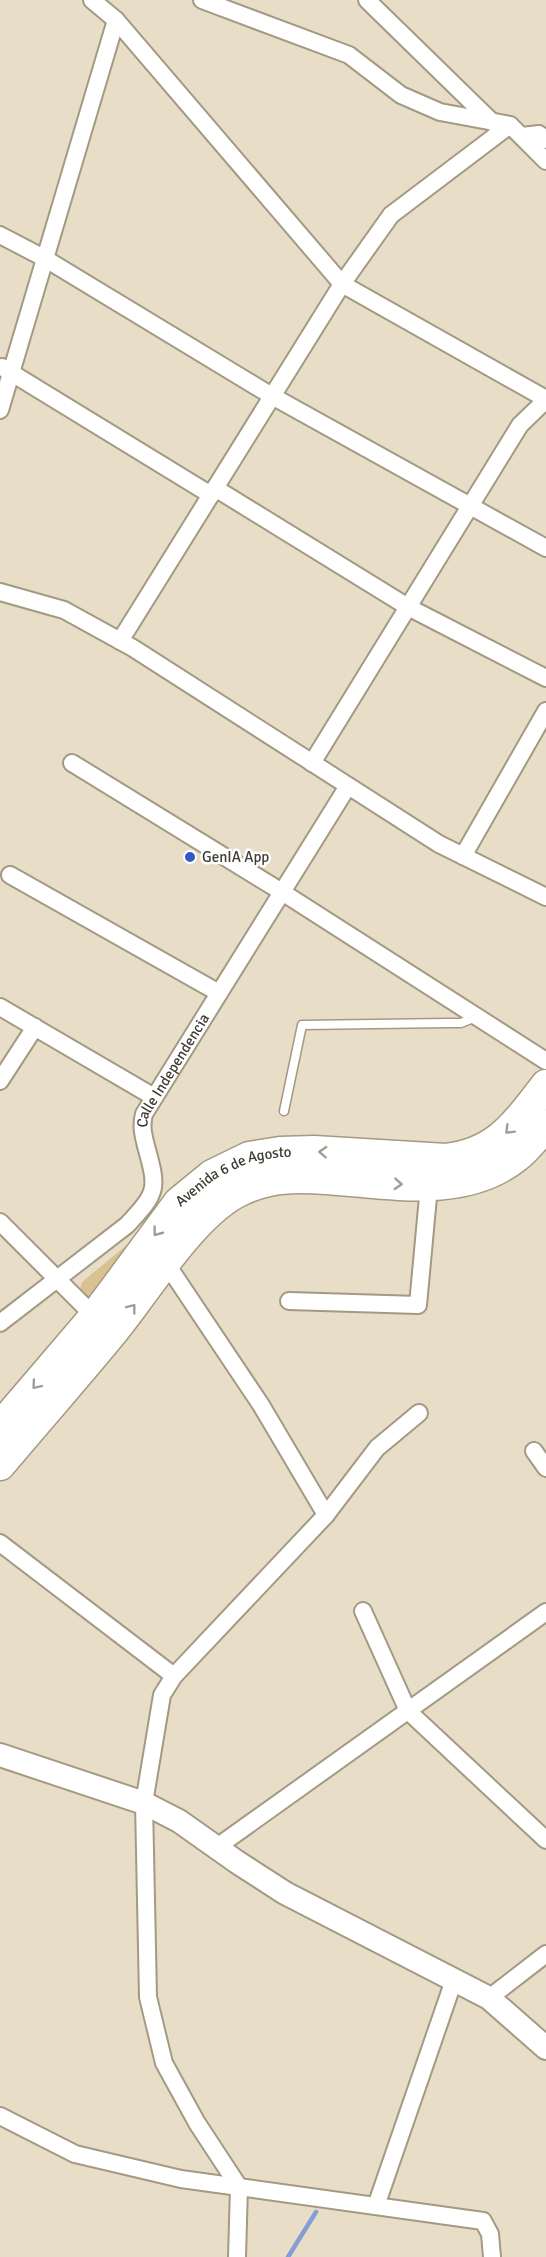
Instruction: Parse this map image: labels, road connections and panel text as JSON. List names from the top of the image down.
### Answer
{
  "streets": {
    "highway": ["Avenida 6 de Agosto"],
    "street": ["Calle Independencia"]
  },
  "places": ["GenIA App"]
}
